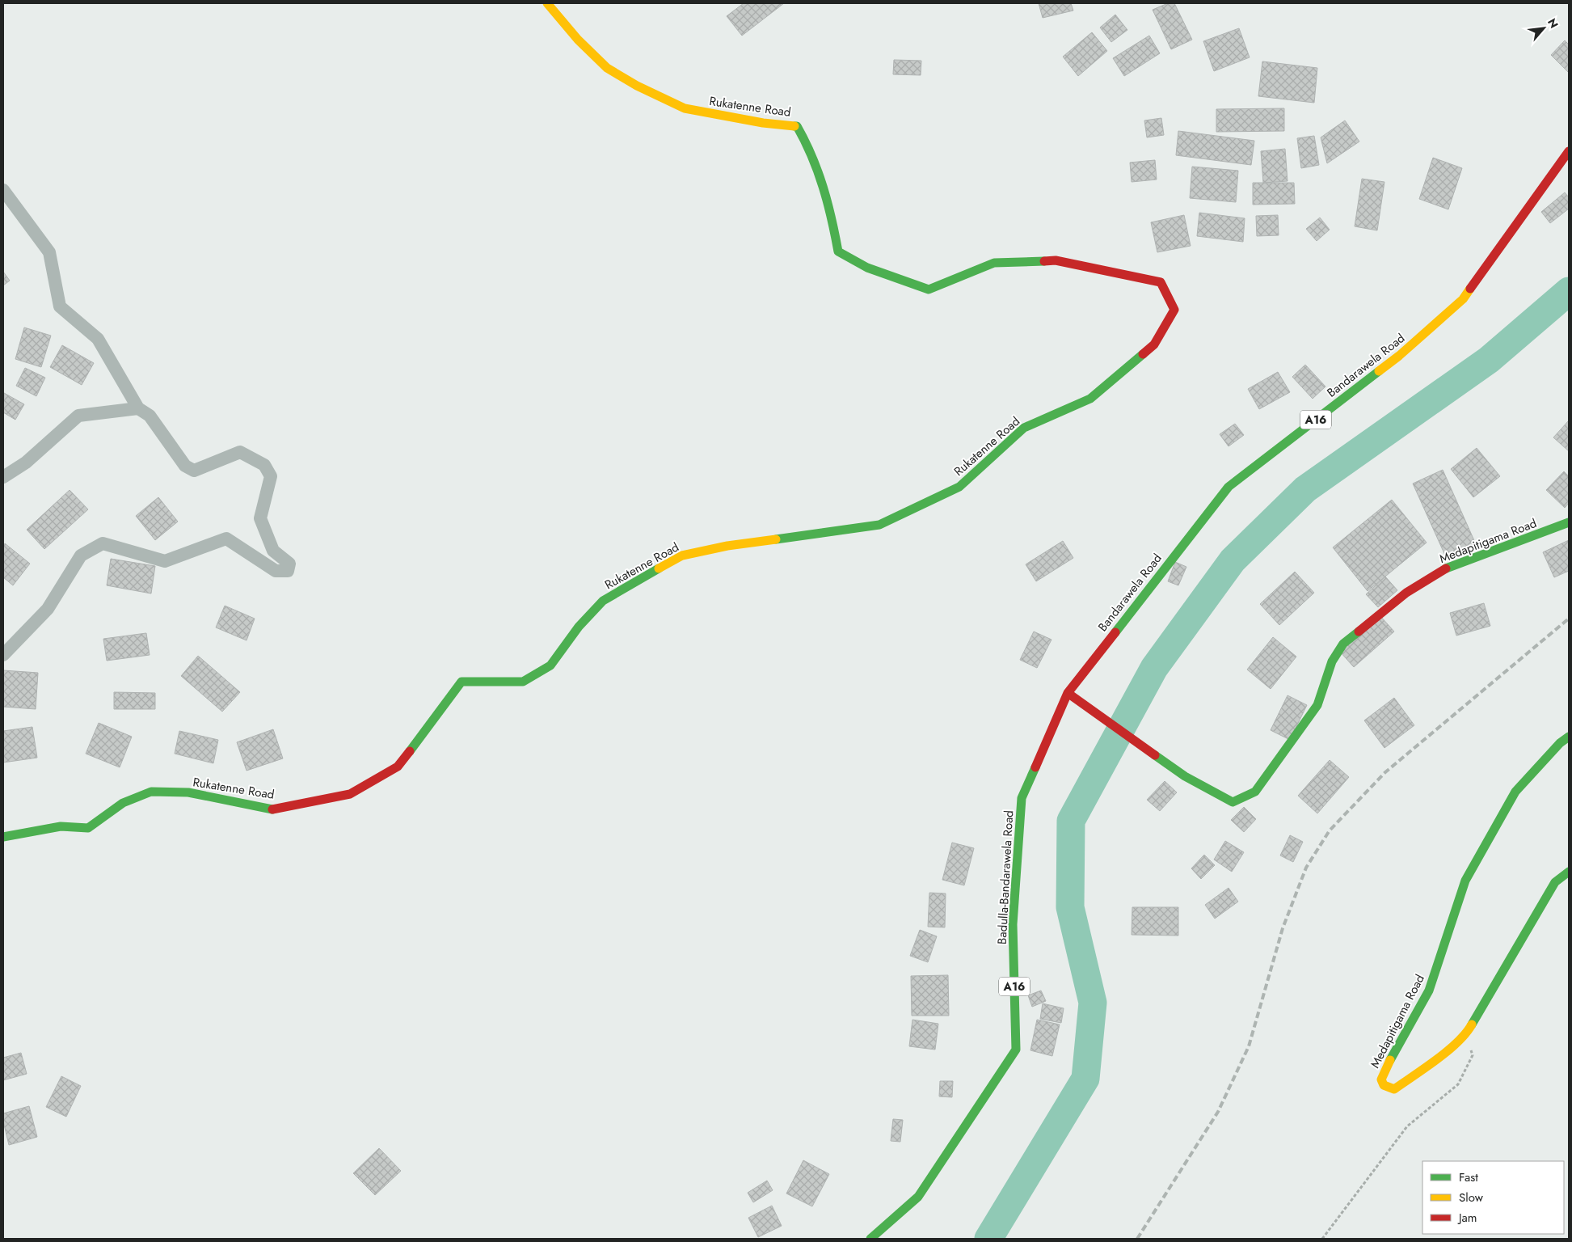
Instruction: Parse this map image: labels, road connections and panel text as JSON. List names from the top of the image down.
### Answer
{
  "streets": {
    "main road": [
      "Rukatenne Road",
      "Bandarawela Road",
      "A16",
      "Medapitigama Road",
      "Badulla-Bandarawela Road"
    ]
  },
  "crossings": [
    ["Bandarawela Road", "Medapitigama Road"],
    ["Bandarawela Road", "Badulla-Bandarawela Road"],
    ["Medapitigama Road", "Badulla-Bandarawela Road"]
  ],
  "legend": ["Fast", "Slow", "Jam"],
  "north": "top right"
}
